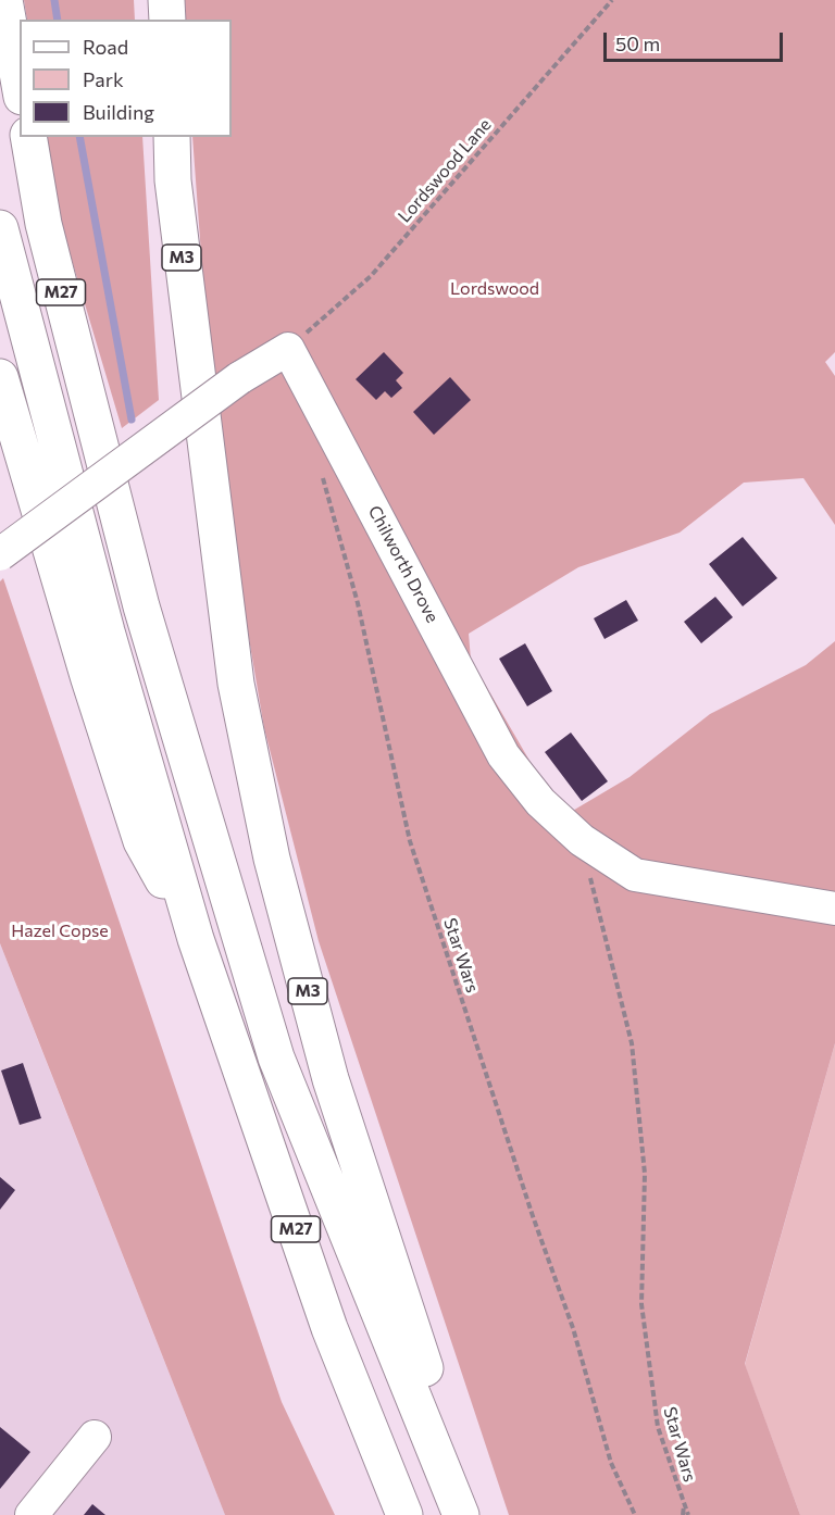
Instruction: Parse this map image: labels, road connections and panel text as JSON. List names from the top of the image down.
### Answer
{
  "streets": {
    "highway": ["M3", "M27"],
    "street": ["Chilworth Drove"],
    "path": ["Lordswood Lane", "Star Wars"]
  },
  "crossings": [
    ["Lordswood Lane", "Chilworth Drove"],
    ["Chilworth Drove", "Star Wars"]
  ],
  "parks": ["Lordswood", "Hazel Copse"],
  "legend": ["Road", "Park", "Building"],
  "scale_bar": "50 m"
}
